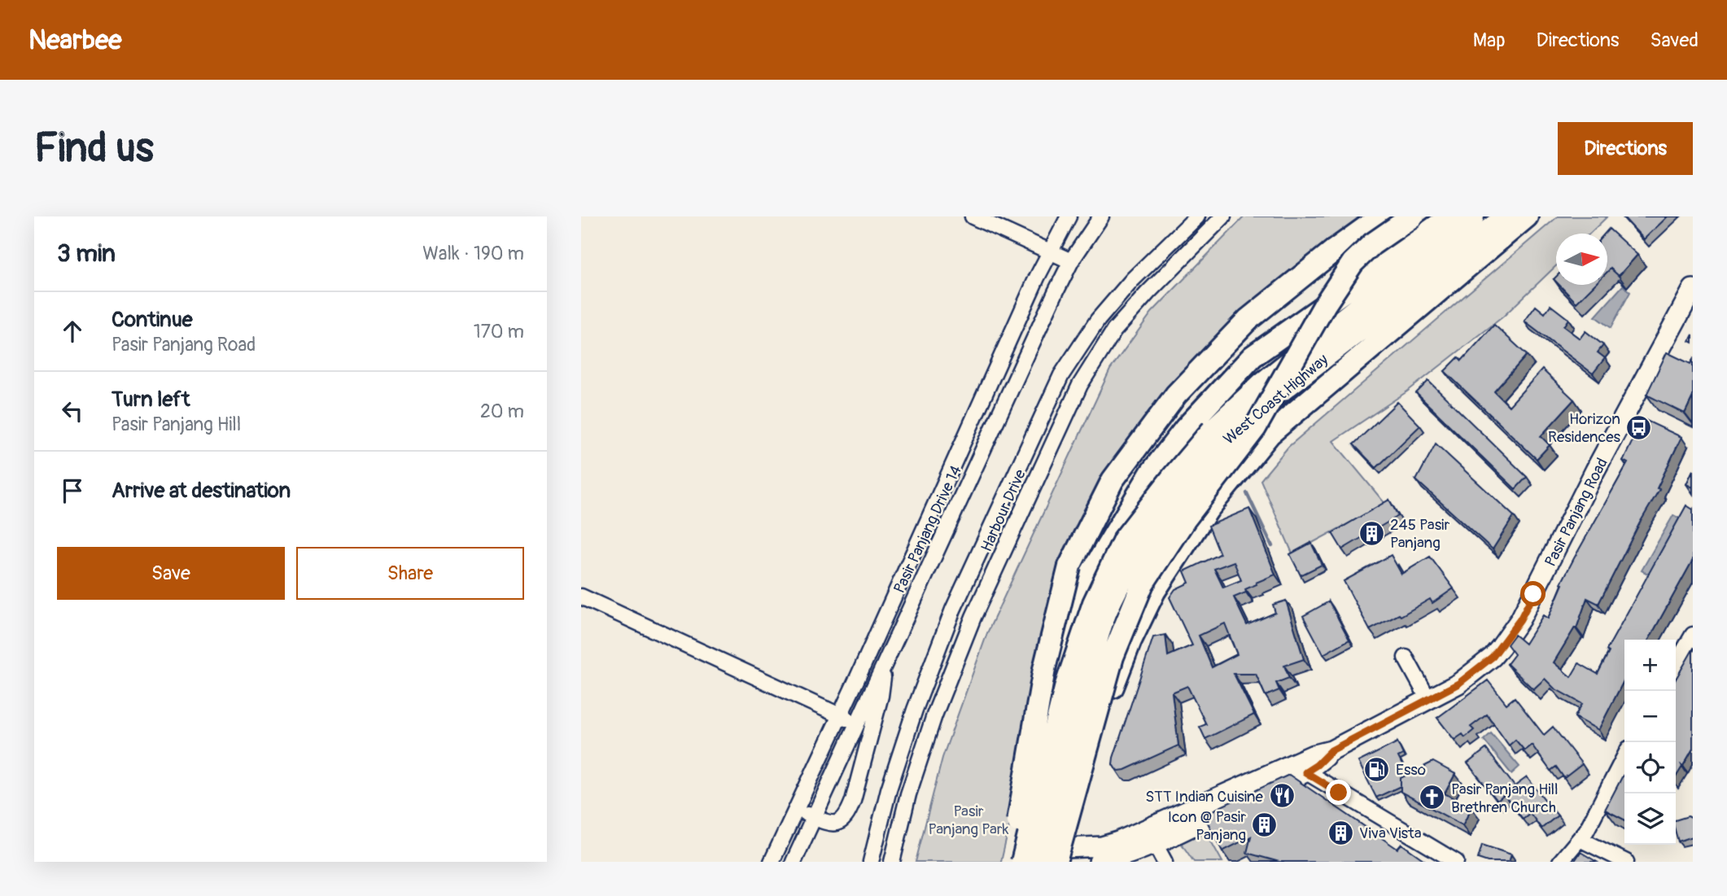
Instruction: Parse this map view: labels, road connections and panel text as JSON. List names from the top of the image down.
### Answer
{
  "streets": {
    "highway": ["West Coast Highway"],
    "main road": ["Pasir Panjang Road"],
    "street": ["Harbour Drive", "Pasir Panjang Drive 14"]
  },
  "crossings": [
    ["West Coast Highway", "Pasir Panjang Road"]
  ],
  "parks": ["Pasir Panjang Park"],
  "places": {
    "bus stop": ["Horizon Residences"],
    "building": ["245 Pasir Panjang", "Icon @ Pasir Panjang", "Viva Vista"],
    "fuel station": ["Esso"],
    "restaurant": ["STT Indian Cuisine"],
    "church": ["Pasir Panjang Hill Brethren Church"]
  },
  "north": "right",
  "page": {
    "header": "Nearbee",
    "nav": ["Map", "Directions", "Saved"],
    "buttons": [
      "Directions",
      ["Save", "Share"]
    ],
    "title": "Find us",
    "heading": ["3 min", "Walk · 190 m"],
    "list": [
      ["Continue", "Pasir Panjang Road", "170 m"],
      ["Turn left", "Pasir Panjang Hill", "20 m"],
      "Arrive at destination"
    ],
    "map_buttons": ["+", "−"]
  }
}
